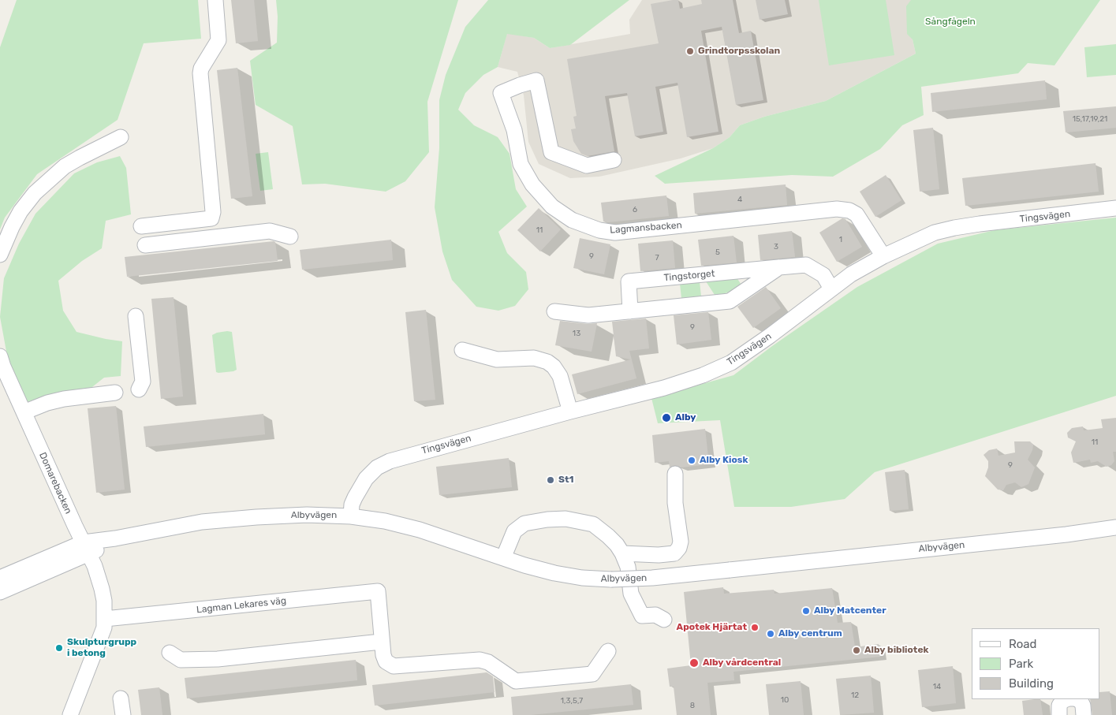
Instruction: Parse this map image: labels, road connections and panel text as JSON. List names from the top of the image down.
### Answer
{
  "streets": {
    "street": [
      "Tingsvägen",
      "Lagmansbacken",
      "Tingstorget",
      "Domarebacken",
      "Albyvägen",
      "Lagman Lekares väg"
    ]
  },
  "crossings": [
    ["Tingsvägen", "Lagmansbacken"],
    ["Tingsvägen", "Tingstorget"],
    ["Tingsvägen", "Albyvägen"],
    ["Domarebacken", "Albyvägen"]
  ],
  "parks": ["Sångfågeln"],
  "places": [
    "Grindtorpsskolan",
    "Alby",
    "Alby Kiosk",
    "St1",
    "Alby Matcenter",
    "Apotek Hjärtat",
    "Alby centrum",
    "Skulpturgrupp i betong",
    "Alby bibliotek",
    "Alby vårdcentral"
  ],
  "house_numbers": [
    "15,17,19,21",
    "4",
    "6",
    "11",
    "1",
    "3",
    "5",
    "9",
    "7",
    "9",
    "13",
    "11",
    "9",
    "14",
    "12",
    "10",
    "1,3,5,7",
    "8"
  ],
  "legend": ["Road", "Park", "Building"]
}
